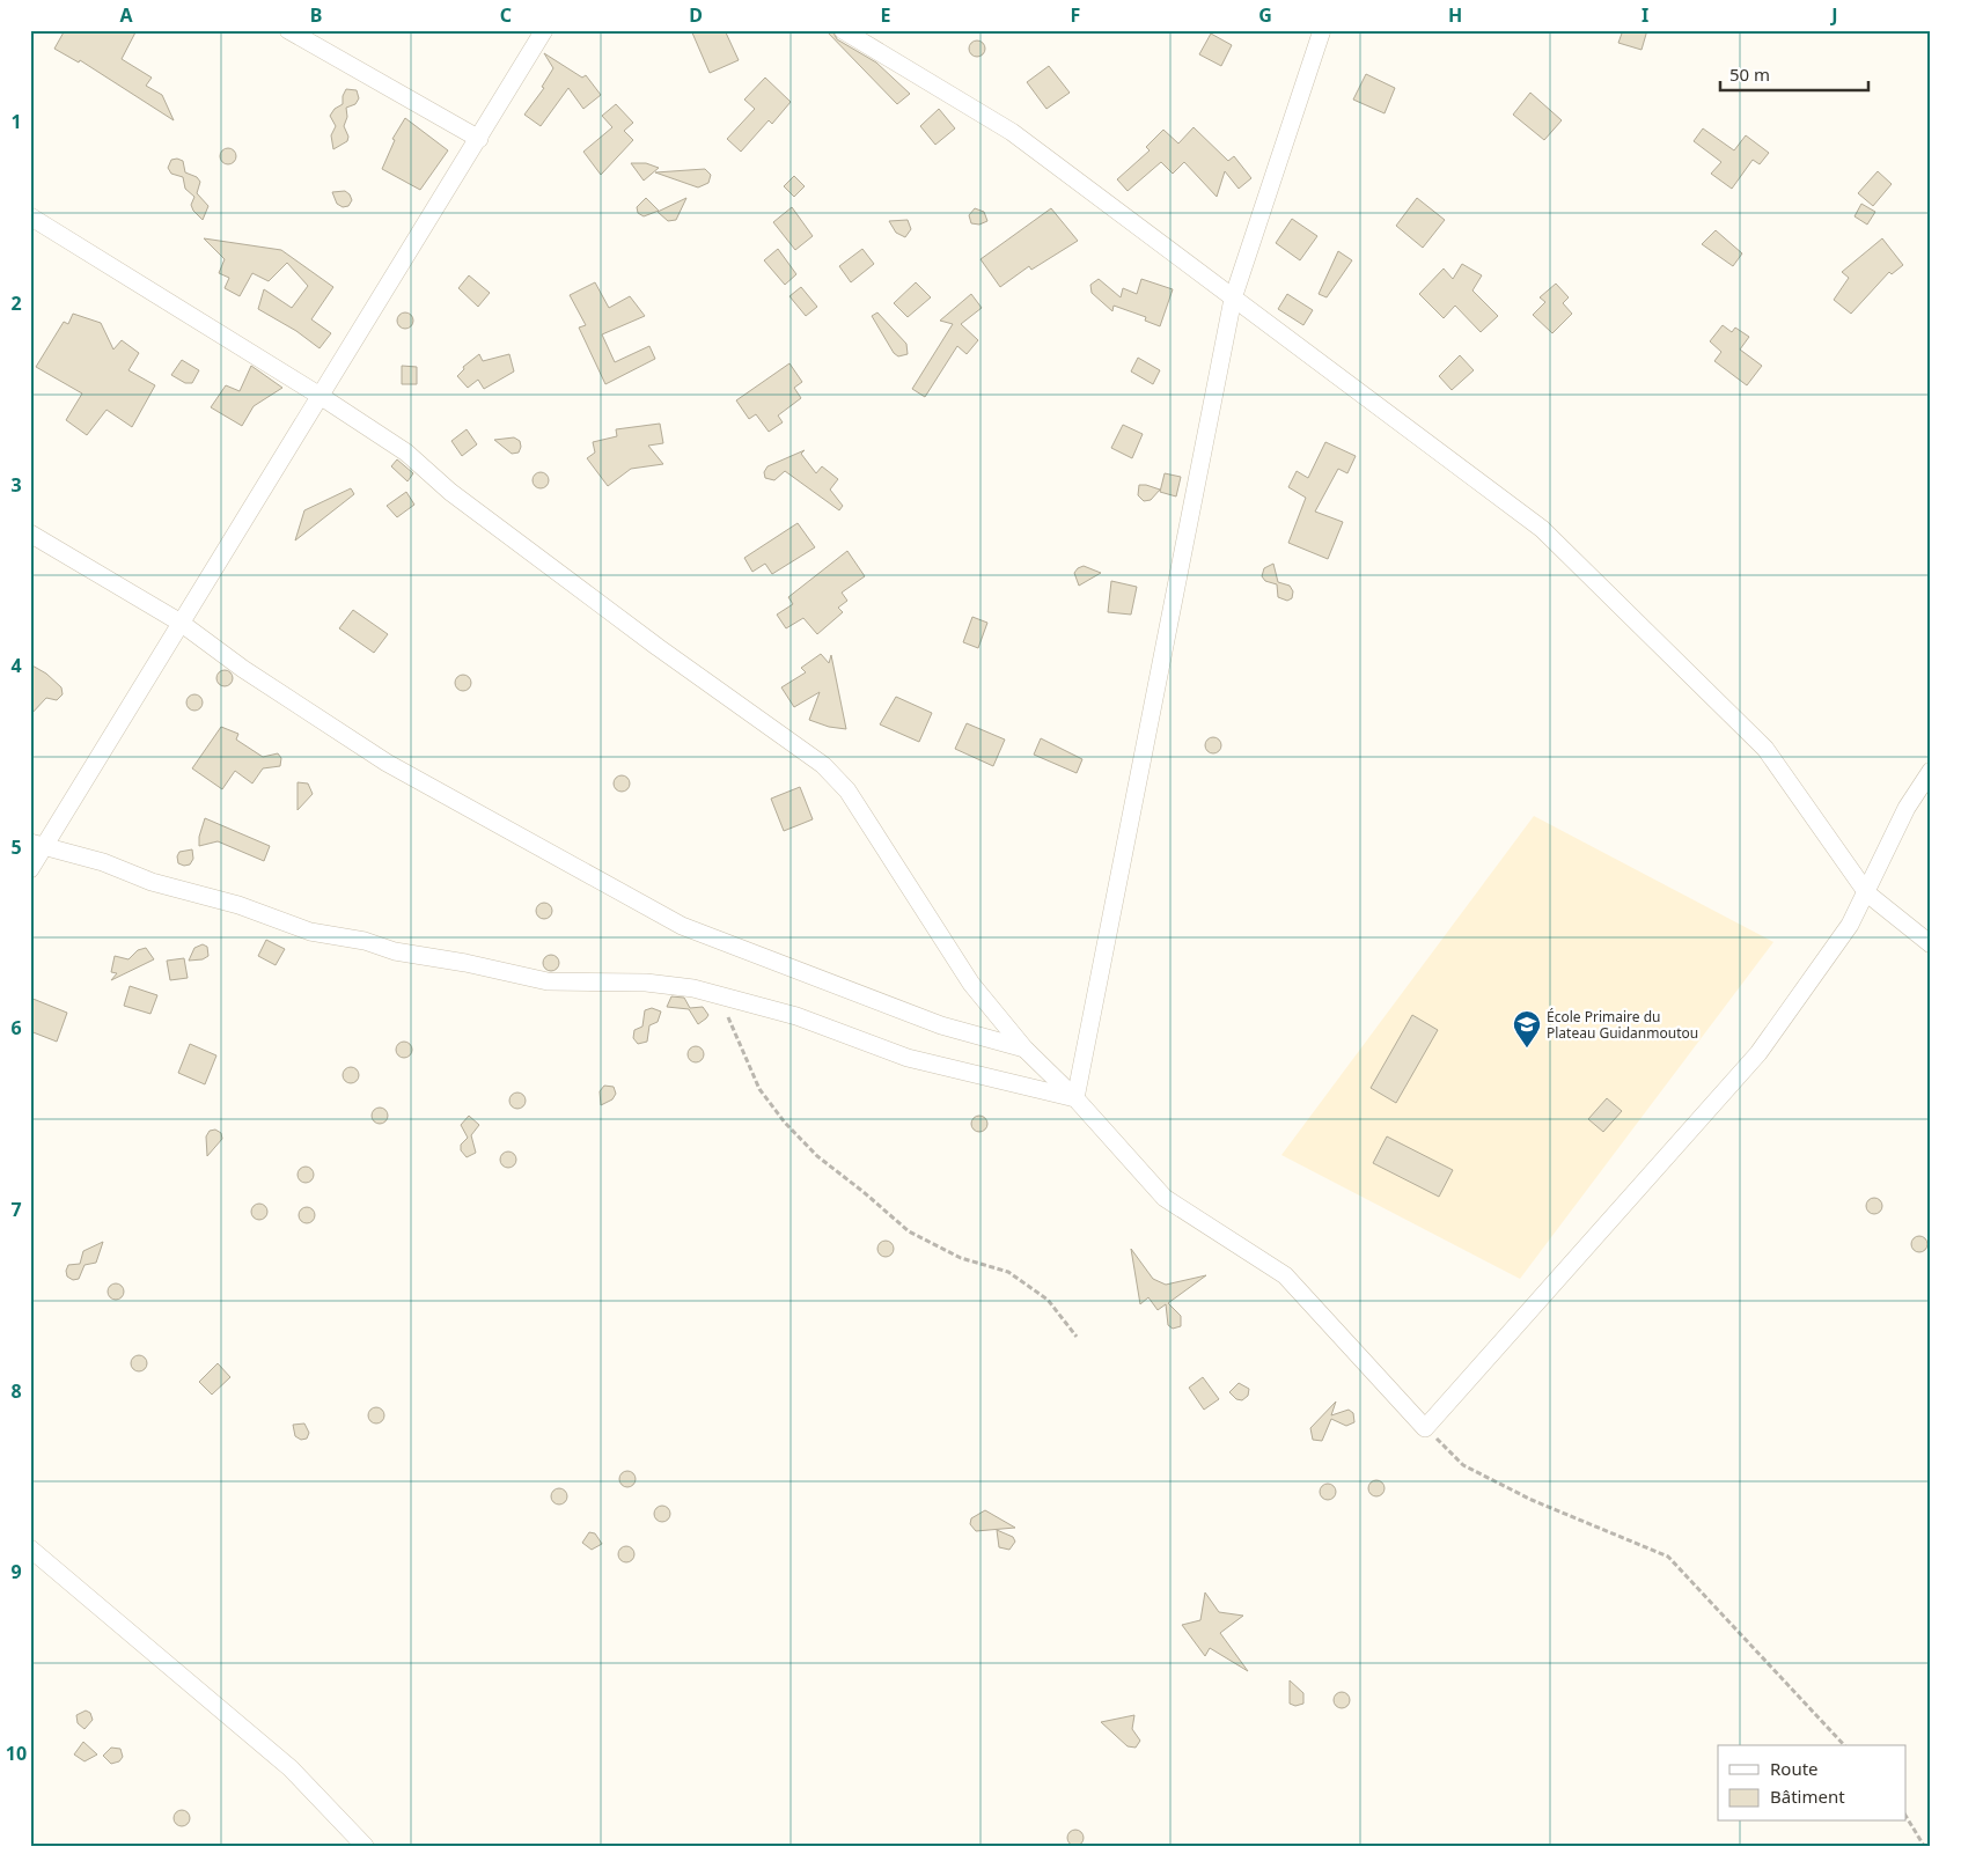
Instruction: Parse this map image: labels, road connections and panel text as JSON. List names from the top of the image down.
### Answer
{
  "places": {
    "school or university": ["École Primaire du Plateau Guidanmoutou"]
  },
  "legend": ["Route", "Bâtiment"],
  "scale_bar": "50 m",
  "grid": {
    "columns": [
      "A",
      "B",
      "C",
      "D",
      "E",
      "F",
      "G",
      "H",
      "I",
      "J"
    ],
    "rows": [
      "1",
      "2",
      "3",
      "4",
      "5",
      "6",
      "7",
      "8",
      "9",
      "10"
    ]
  }
}
